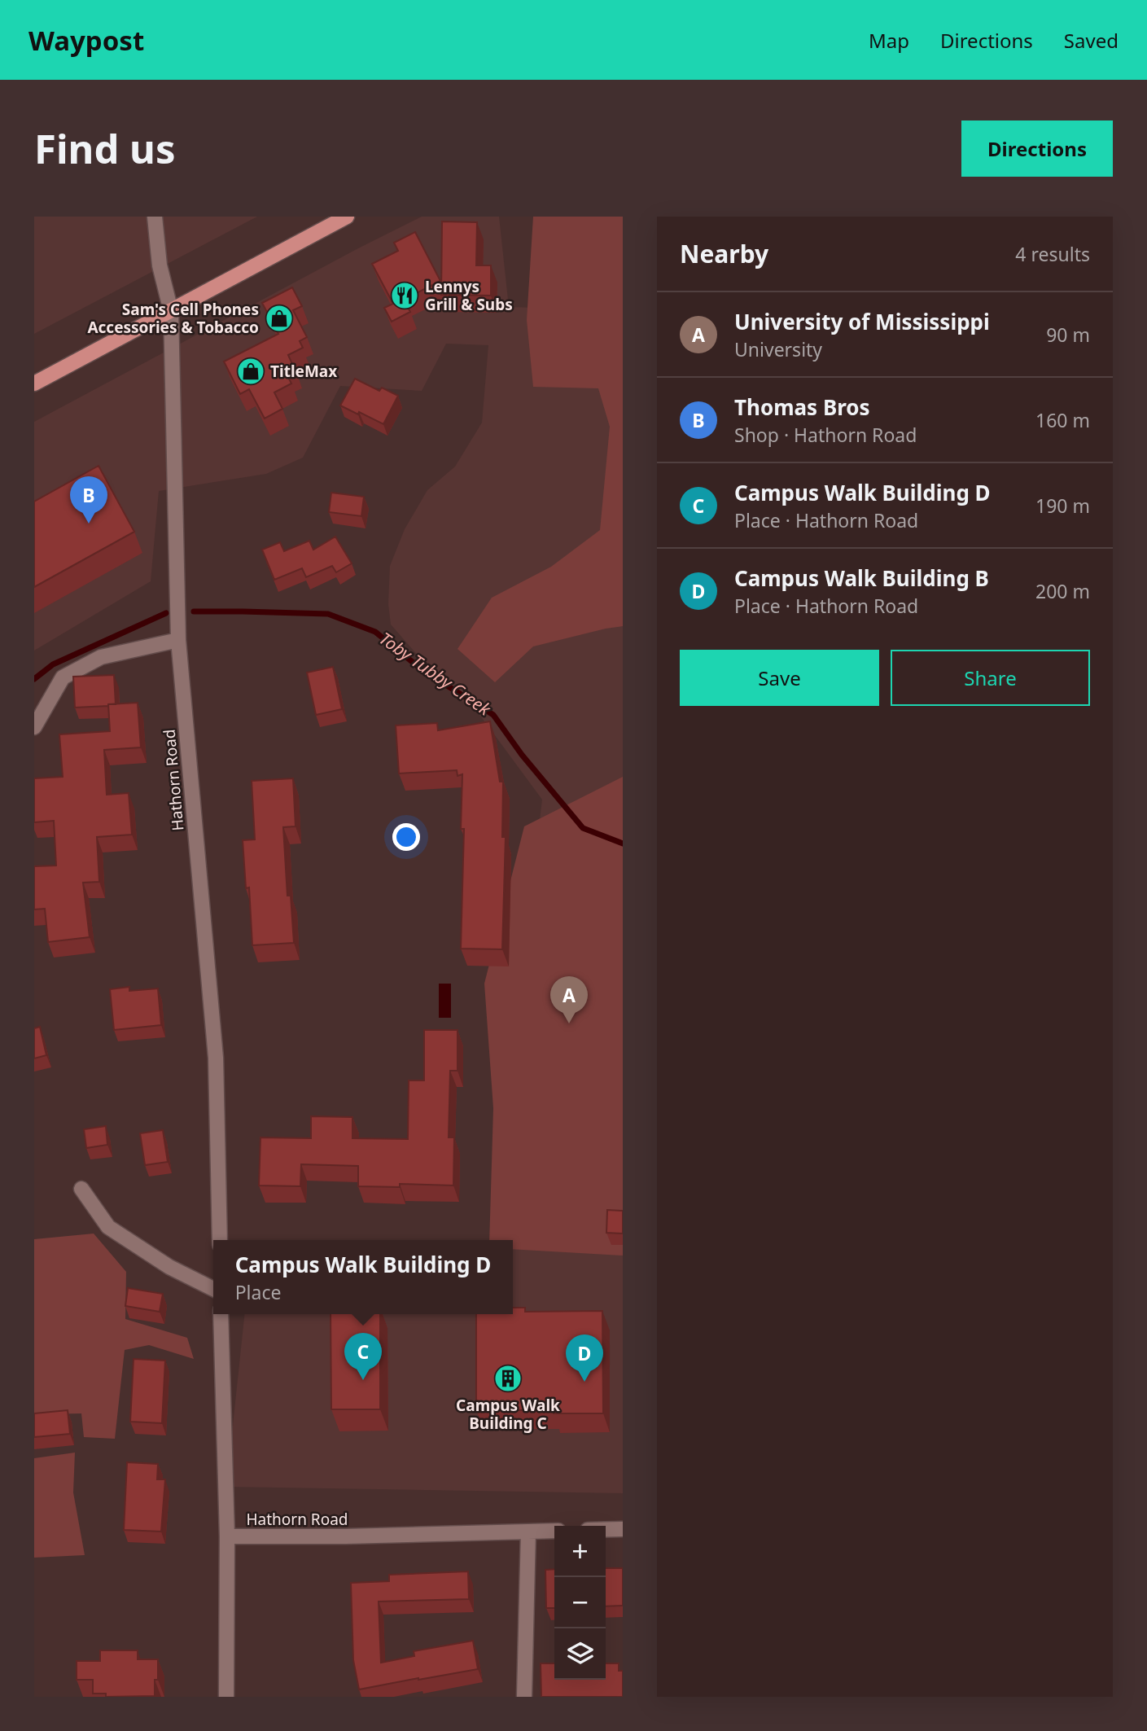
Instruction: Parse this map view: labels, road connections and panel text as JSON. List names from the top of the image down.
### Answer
{
  "streets": {
    "street": ["Hathorn Road"]
  },
  "water": ["Toby Tubby Creek"],
  "places": {
    "restaurant": ["Lennys Grill & Subs"],
    "shop": ["Sam's Cell Phones Accessories & Tobacco", "TitleMax"],
    "building": ["Campus Walk Building C"]
  },
  "page": {
    "header": "Waypost",
    "nav": ["Map", "Directions", "Saved"],
    "buttons": [
      "Directions",
      ["Save", "Share"]
    ],
    "title": "Find us",
    "heading": ["Nearby", "4 results"],
    "list": [
      {
        "mark": "A",
        "name": "University of Mississippi",
        "note": "University",
        "value": "90 m"
      },
      {
        "mark": "B",
        "name": "Thomas Bros",
        "note": "Shop · Hathorn Road",
        "value": "160 m"
      },
      {
        "mark": "C",
        "name": "Campus Walk Building D",
        "note": "Place · Hathorn Road",
        "value": "190 m"
      },
      {
        "mark": "D",
        "name": "Campus Walk Building B",
        "note": "Place · Hathorn Road",
        "value": "200 m"
      }
    ],
    "pins": [
      "B",
      "A",
      "C",
      "D"
    ],
    "popup": ["Campus Walk Building D", "Place"],
    "map_buttons": ["+", "−"]
  }
}
